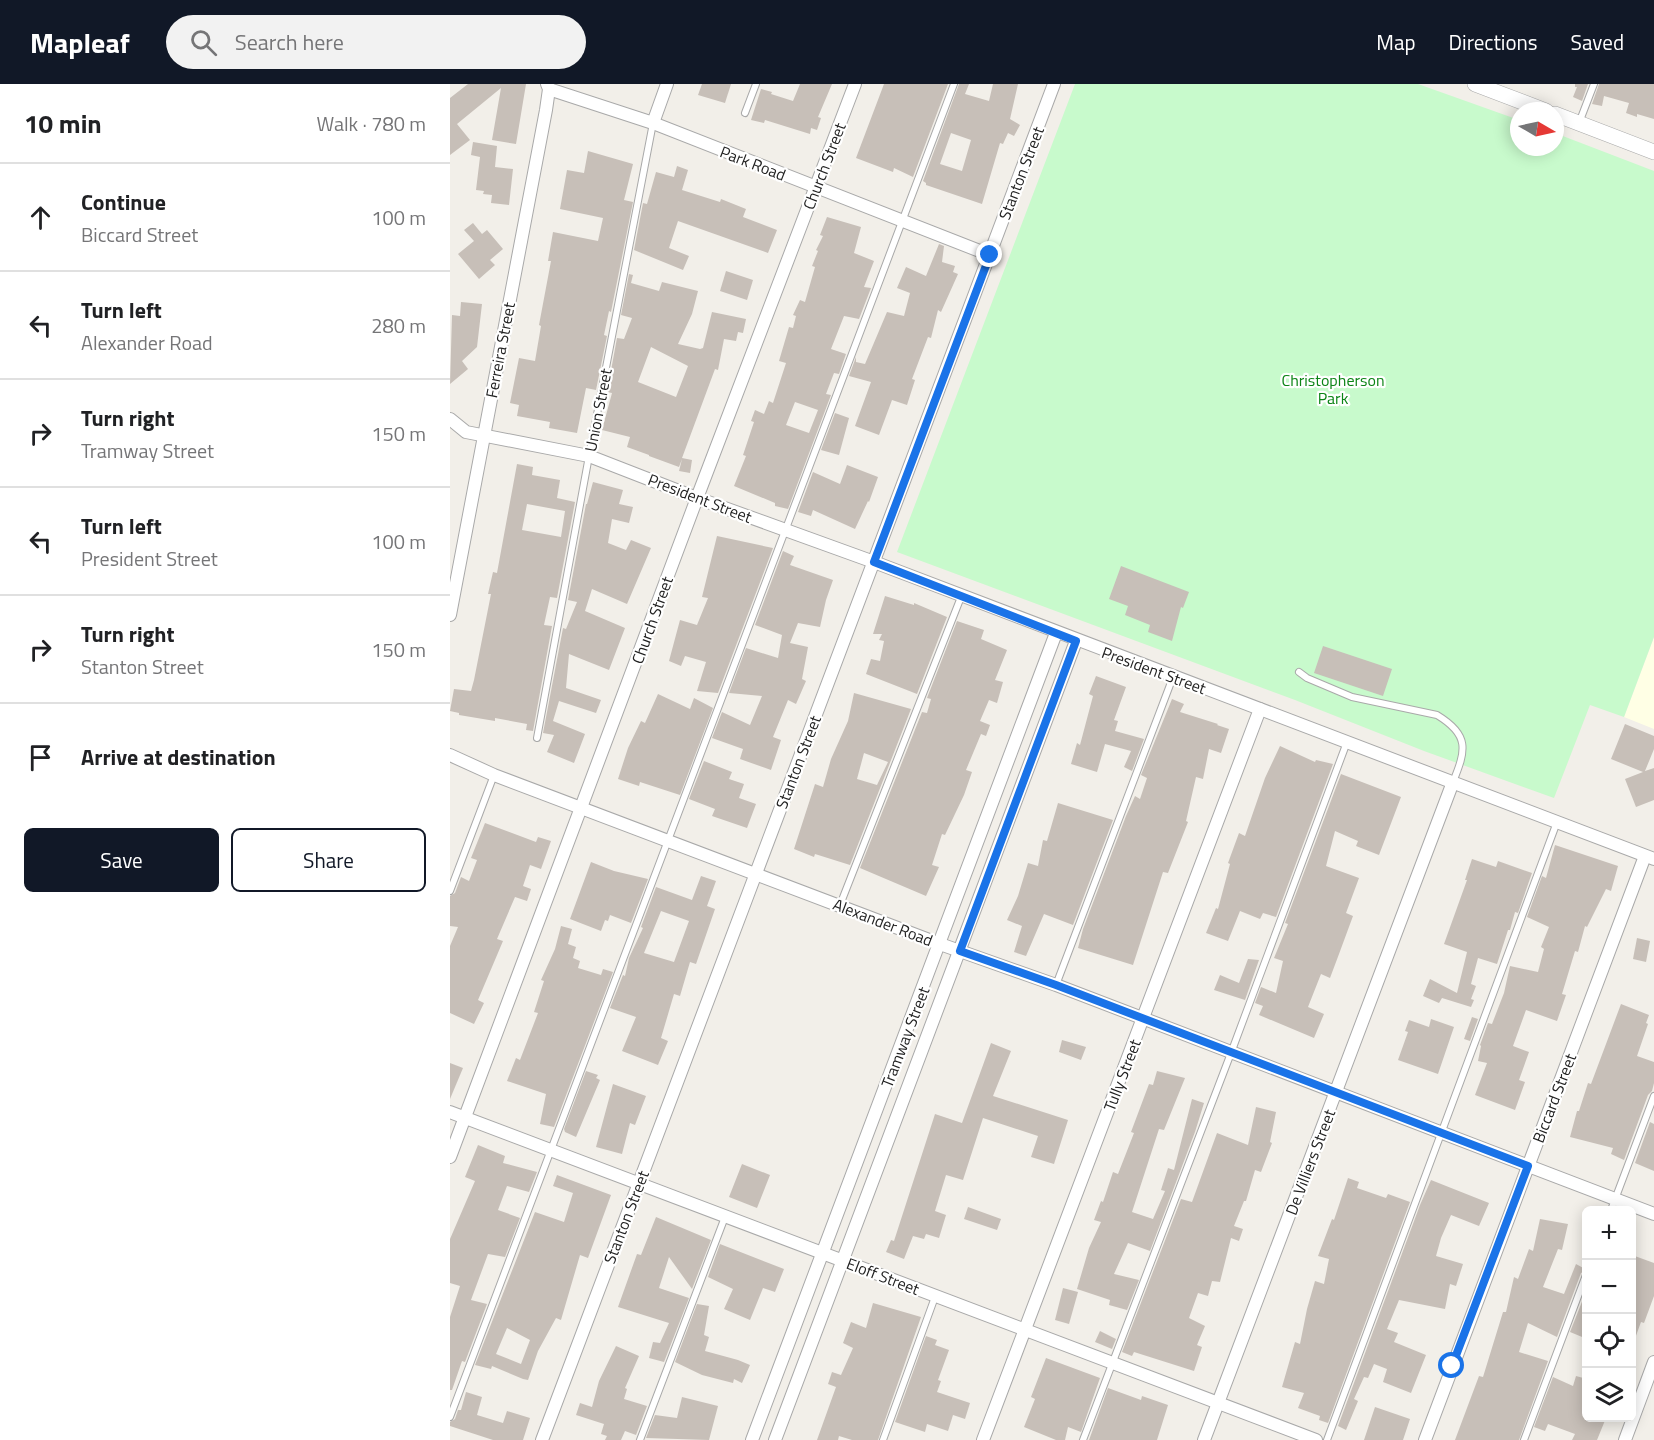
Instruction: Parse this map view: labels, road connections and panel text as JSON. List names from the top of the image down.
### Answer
{
  "streets": {
    "street": [
      "Park Road",
      "Church Street",
      "Stanton Street",
      "Ferreira Street",
      "Union Street",
      "President Street",
      "Alexander Road",
      "Tramway Street",
      "Tully Street",
      "Biccard Street",
      "De Villiers Street",
      "Eloff Street"
    ]
  },
  "crossings": [
    ["Park Road", "Church Street"],
    ["Park Road", "Stanton Street"],
    ["Park Road", "Ferreira Street"],
    ["Park Road", "Union Street"],
    ["Church Street", "President Street"],
    ["Church Street", "Alexander Road"],
    ["Church Street", "Eloff Street"],
    ["Stanton Street", "President Street"],
    ["Stanton Street", "Alexander Road"],
    ["Stanton Street", "Eloff Street"],
    ["Ferreira Street", "President Street"],
    ["Union Street", "President Street"],
    ["President Street", "Tramway Street"],
    ["President Street", "Tully Street"],
    ["President Street", "Biccard Street"],
    ["President Street", "De Villiers Street"],
    ["Alexander Road", "Tramway Street"],
    ["Alexander Road", "Tully Street"],
    ["Alexander Road", "Biccard Street"],
    ["Alexander Road", "De Villiers Street"],
    ["Tramway Street", "Eloff Street"],
    ["Tully Street", "Eloff Street"],
    ["De Villiers Street", "Eloff Street"]
  ],
  "parks": ["Christopherson Park"],
  "north": "right",
  "page": {
    "header": "Mapleaf",
    "search": "Search here",
    "nav": ["Map", "Directions", "Saved"],
    "heading": ["10 min", "Walk · 780 m"],
    "list": [
      ["Continue", "Biccard Street", "100 m"],
      ["Turn left", "Alexander Road", "280 m"],
      ["Turn right", "Tramway Street", "150 m"],
      ["Turn left", "President Street", "100 m"],
      ["Turn right", "Stanton Street", "150 m"],
      "Arrive at destination"
    ],
    "buttons": ["Save", "Share"],
    "map_buttons": ["+", "−"]
  }
}
